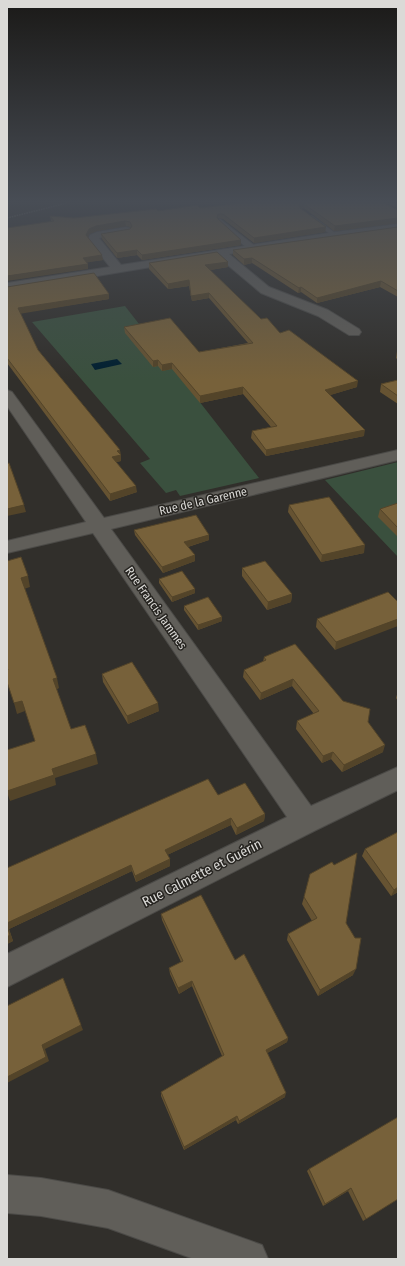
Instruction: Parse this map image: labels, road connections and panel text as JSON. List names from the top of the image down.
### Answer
{
  "streets": {
    "street": ["Rue de la Garenne", "Rue Francis Jammes", "Rue Calmette et Guérin"]
  },
  "crossings": [
    ["Rue de la Garenne", "Rue Francis Jammes"],
    ["Rue Francis Jammes", "Rue Calmette et Guérin"]
  ]
}
